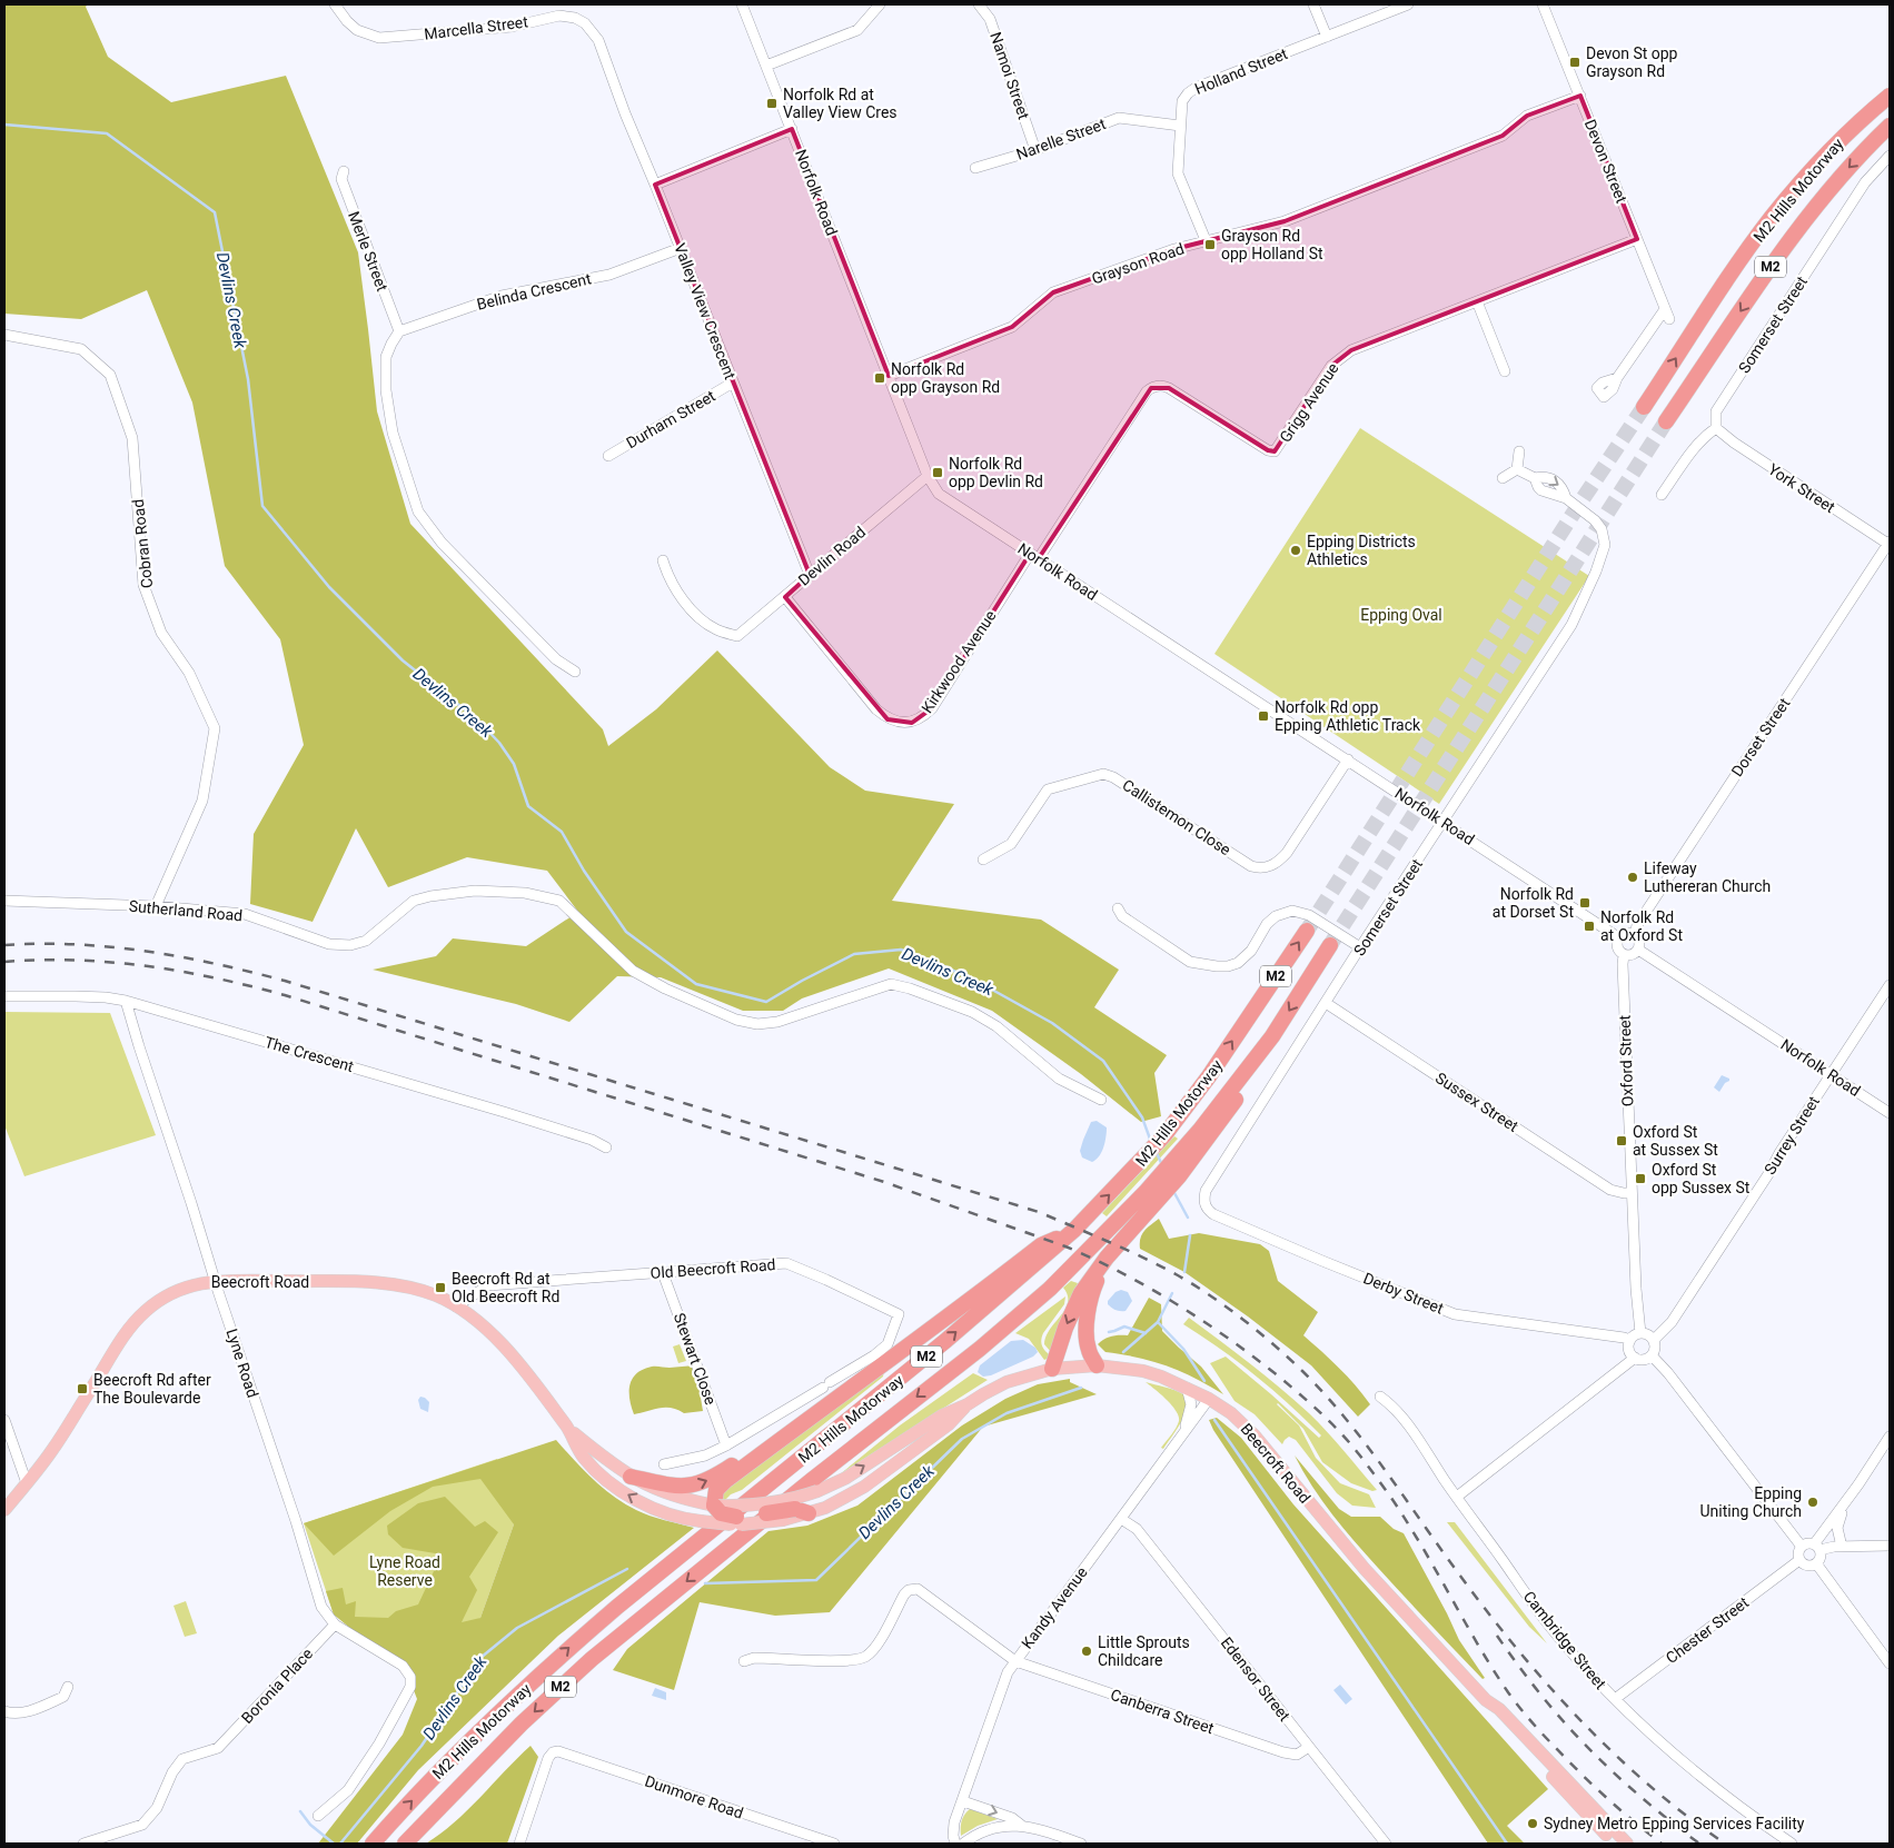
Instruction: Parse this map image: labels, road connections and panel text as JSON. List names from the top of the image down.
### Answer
{
  "streets": {
    "highway": ["M2 Hills Motorway", "M2"],
    "main road": ["Beecroft Road"],
    "street": [
      "Marcella Street",
      "Holland Street",
      "Namoi Street",
      "Narelle Street",
      "Devon Street",
      "Norfolk Road",
      "Merle Street",
      "Grayson Road",
      "Belinda Crescent",
      "Valley View Crescent",
      "Somerset Street",
      "Grigg Avenue",
      "Durham Street",
      "York Street",
      "Cobran Road",
      "Devlin Road",
      "Kirkwood Avenue",
      "Dorset Street",
      "Callistemon Close",
      "Sutherland Road",
      "The Crescent",
      "Oxford Street",
      "Sussex Street",
      "Surrey Street",
      "Old Beecroft Road",
      "Derby Street",
      "Stewart Close",
      "Lyne Road",
      "Kandy Avenue",
      "Chester Street",
      "Cambridge Street",
      "Edensor Street",
      "Boronia Place",
      "Canberra Street",
      "Dunmore Road"
    ]
  },
  "crossings": [
    ["Marcella Street", "Valley View Crescent"],
    ["Holland Street", "Narelle Street"],
    ["Holland Street", "Grayson Road"],
    ["Namoi Street", "Narelle Street"],
    ["Devon Street", "Grayson Road"],
    ["Devon Street", "Grigg Avenue"],
    ["M2 Hills Motorway", "M2"],
    ["Norfolk Road", "Grayson Road"],
    ["Norfolk Road", "Somerset Street"],
    ["Norfolk Road", "Grigg Avenue"],
    ["Norfolk Road", "Devlin Road"],
    ["Norfolk Road", "Kirkwood Avenue"],
    ["Norfolk Road", "Dorset Street"],
    ["Norfolk Road", "Callistemon Close"],
    ["Norfolk Road", "Oxford Street"],
    ["Norfolk Road", "Surrey Street"],
    ["Merle Street", "Belinda Crescent"],
    ["M2", "Beecroft Road"],
    ["Belinda Crescent", "Valley View Crescent"],
    ["Valley View Crescent", "Durham Street"],
    ["Valley View Crescent", "Devlin Road"],
    ["Somerset Street", "York Street"],
    ["Somerset Street", "Sussex Street"],
    ["Somerset Street", "Derby Street"],
    ["Grigg Avenue", "Kirkwood Avenue"],
    ["York Street", "Dorset Street"],
    ["Cobran Road", "Sutherland Road"],
    ["Devlin Road", "Kirkwood Avenue"],
    ["Dorset Street", "Oxford Street"],
    ["The Crescent", "Lyne Road"],
    ["Oxford Street", "Sussex Street"],
    ["Oxford Street", "Surrey Street"],
    ["Oxford Street", "Derby Street"],
    ["Surrey Street", "Derby Street"],
    ["Old Beecroft Road", "Beecroft Road"],
    ["Old Beecroft Road", "Stewart Close"],
    ["Beecroft Road", "Lyne Road"],
    ["Beecroft Road", "Kandy Avenue"],
    ["Lyne Road", "Boronia Place"],
    ["Kandy Avenue", "Edensor Street"],
    ["Kandy Avenue", "Canberra Street"],
    ["Chester Street", "Cambridge Street"],
    ["Edensor Street", "Canberra Street"]
  ],
  "water": ["Devlins Creek"],
  "parks": ["Epping Oval", "Lyne Road Reserve"],
  "places": {
    "transit": [
      "Devon St opp Grayson Rd",
      "Norfolk Rd at Valley View Cres",
      "Grayson Rd opp Holland St",
      "Norfolk Rd opp Grayson Rd",
      "Norfolk Rd opp Devlin Rd",
      "Norfolk Rd opp Epping Athletic Track",
      "Norfolk Rd at Dorset St",
      "Norfolk Rd at Oxford St",
      "Oxford St at Sussex St",
      "Oxford St opp Sussex St",
      "Beecroft Rd at Old Beecroft Rd",
      "Beecroft Rd after The Boulevarde"
    ],
    "other": [
      "Epping Districts Athletics",
      "Lifeway Luthereran Church",
      "Epping Uniting Church",
      "Little Sprouts Childcare",
      "Sydney Metro Epping Services Facility"
    ]
  }
}
